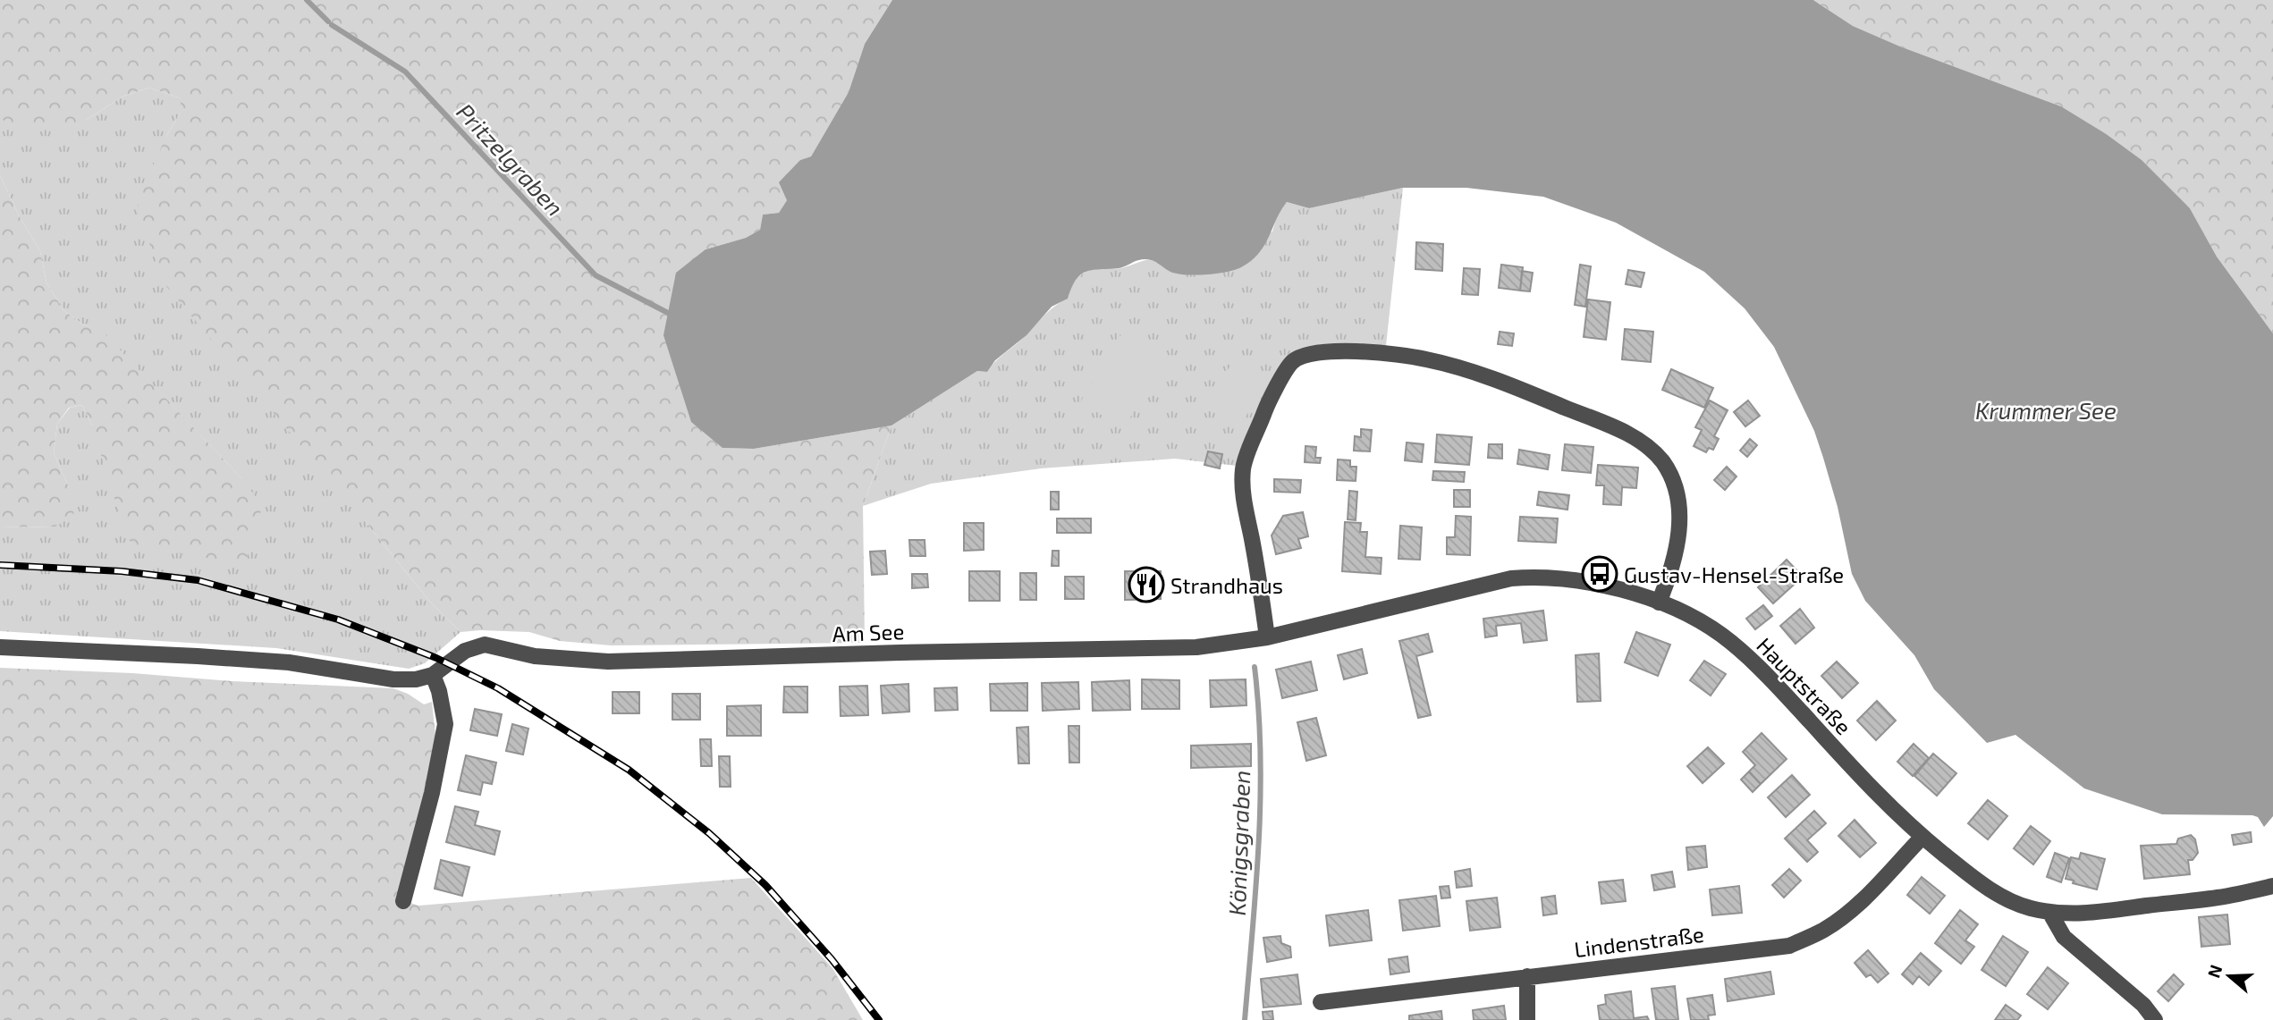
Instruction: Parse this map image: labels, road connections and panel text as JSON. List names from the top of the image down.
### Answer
{
  "streets": {
    "street": ["Am See", "Hauptstraße", "Lindenstraße"]
  },
  "crossings": [
    ["Am See", "Hauptstraße"],
    ["Hauptstraße", "Lindenstraße"]
  ],
  "water": ["Pritzelgraben", "Krummer See", "Königsgraben"],
  "places": {
    "bus stop": ["Gustav-Hensel-Straße"],
    "restaurant": ["Strandhaus"]
  },
  "north": "left"
}
